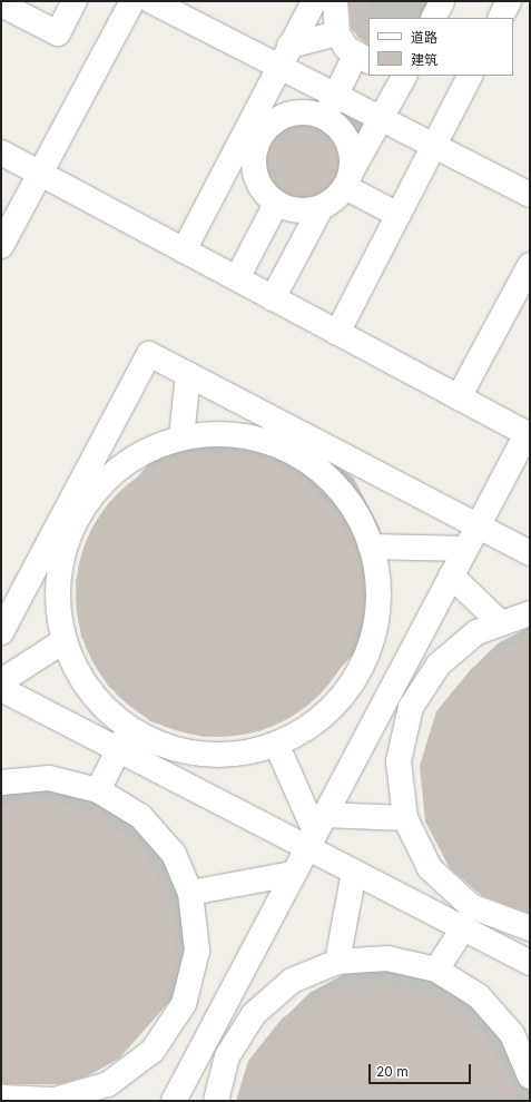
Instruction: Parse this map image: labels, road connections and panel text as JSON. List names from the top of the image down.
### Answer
{
  "legend": ["道路", "建筑"],
  "scale_bar": "20 m"
}
